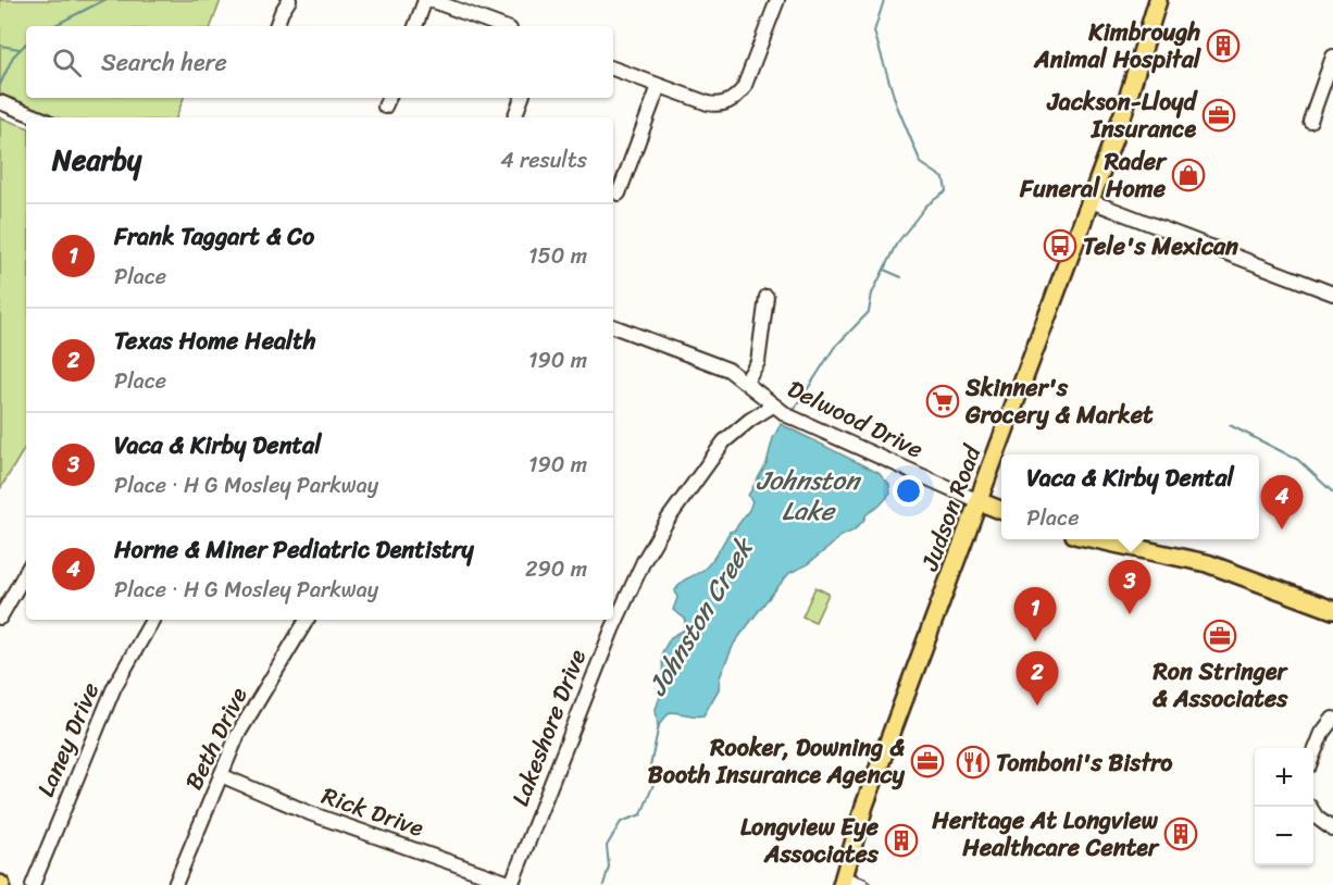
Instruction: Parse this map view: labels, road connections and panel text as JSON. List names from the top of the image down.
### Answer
{
  "streets": {
    "main road": ["Judson Road"],
    "street": [
      "Delwood Drive",
      "Lakeshore Drive",
      "Beth Drive",
      "Laney Drive",
      "Rick Drive"
    ]
  },
  "crossings": [
    ["Delwood Drive", "Judson Road"],
    ["Delwood Drive", "Lakeshore Drive"],
    ["Lakeshore Drive", "Rick Drive"],
    ["Beth Drive", "Rick Drive"]
  ],
  "water": ["Johnston Lake", "Johnston Creek"],
  "places": {
    "building": ["Kimbrough Animal Hospital", "Heritage At Longview Healthcare Center", "Longview Eye Associates"],
    "office": ["Jackson-Lloyd Insurance", "Ron Stringer & Associates", "Rooker, Downing & Booth Insurance Agency"],
    "shop": ["Rader Funeral Home"],
    "bus stop": ["Tele's Mexican"],
    "supermarket": ["Skinner's Grocery & Market"],
    "restaurant": ["Tomboni's Bistro"]
  },
  "page": {
    "search": "Search here",
    "heading": ["Nearby", "4 results"],
    "list": [
      {
        "mark": "1",
        "name": "Frank Taggart & Co",
        "note": "Place",
        "value": "150 m"
      },
      {
        "mark": "2",
        "name": "Texas Home Health",
        "note": "Place",
        "value": "190 m"
      },
      {
        "mark": "3",
        "name": "Vaca & Kirby Dental",
        "note": "Place · H G Mosley Parkway",
        "value": "190 m"
      },
      {
        "mark": "4",
        "name": "Horne & Miner Pediatric Dentistry",
        "note": "Place · H G Mosley Parkway",
        "value": "290 m"
      }
    ],
    "popup": ["Vaca & Kirby Dental", "Place"],
    "pins": [
      "4",
      "3",
      "1",
      "2"
    ],
    "map_buttons": ["+", "−"]
  }
}
